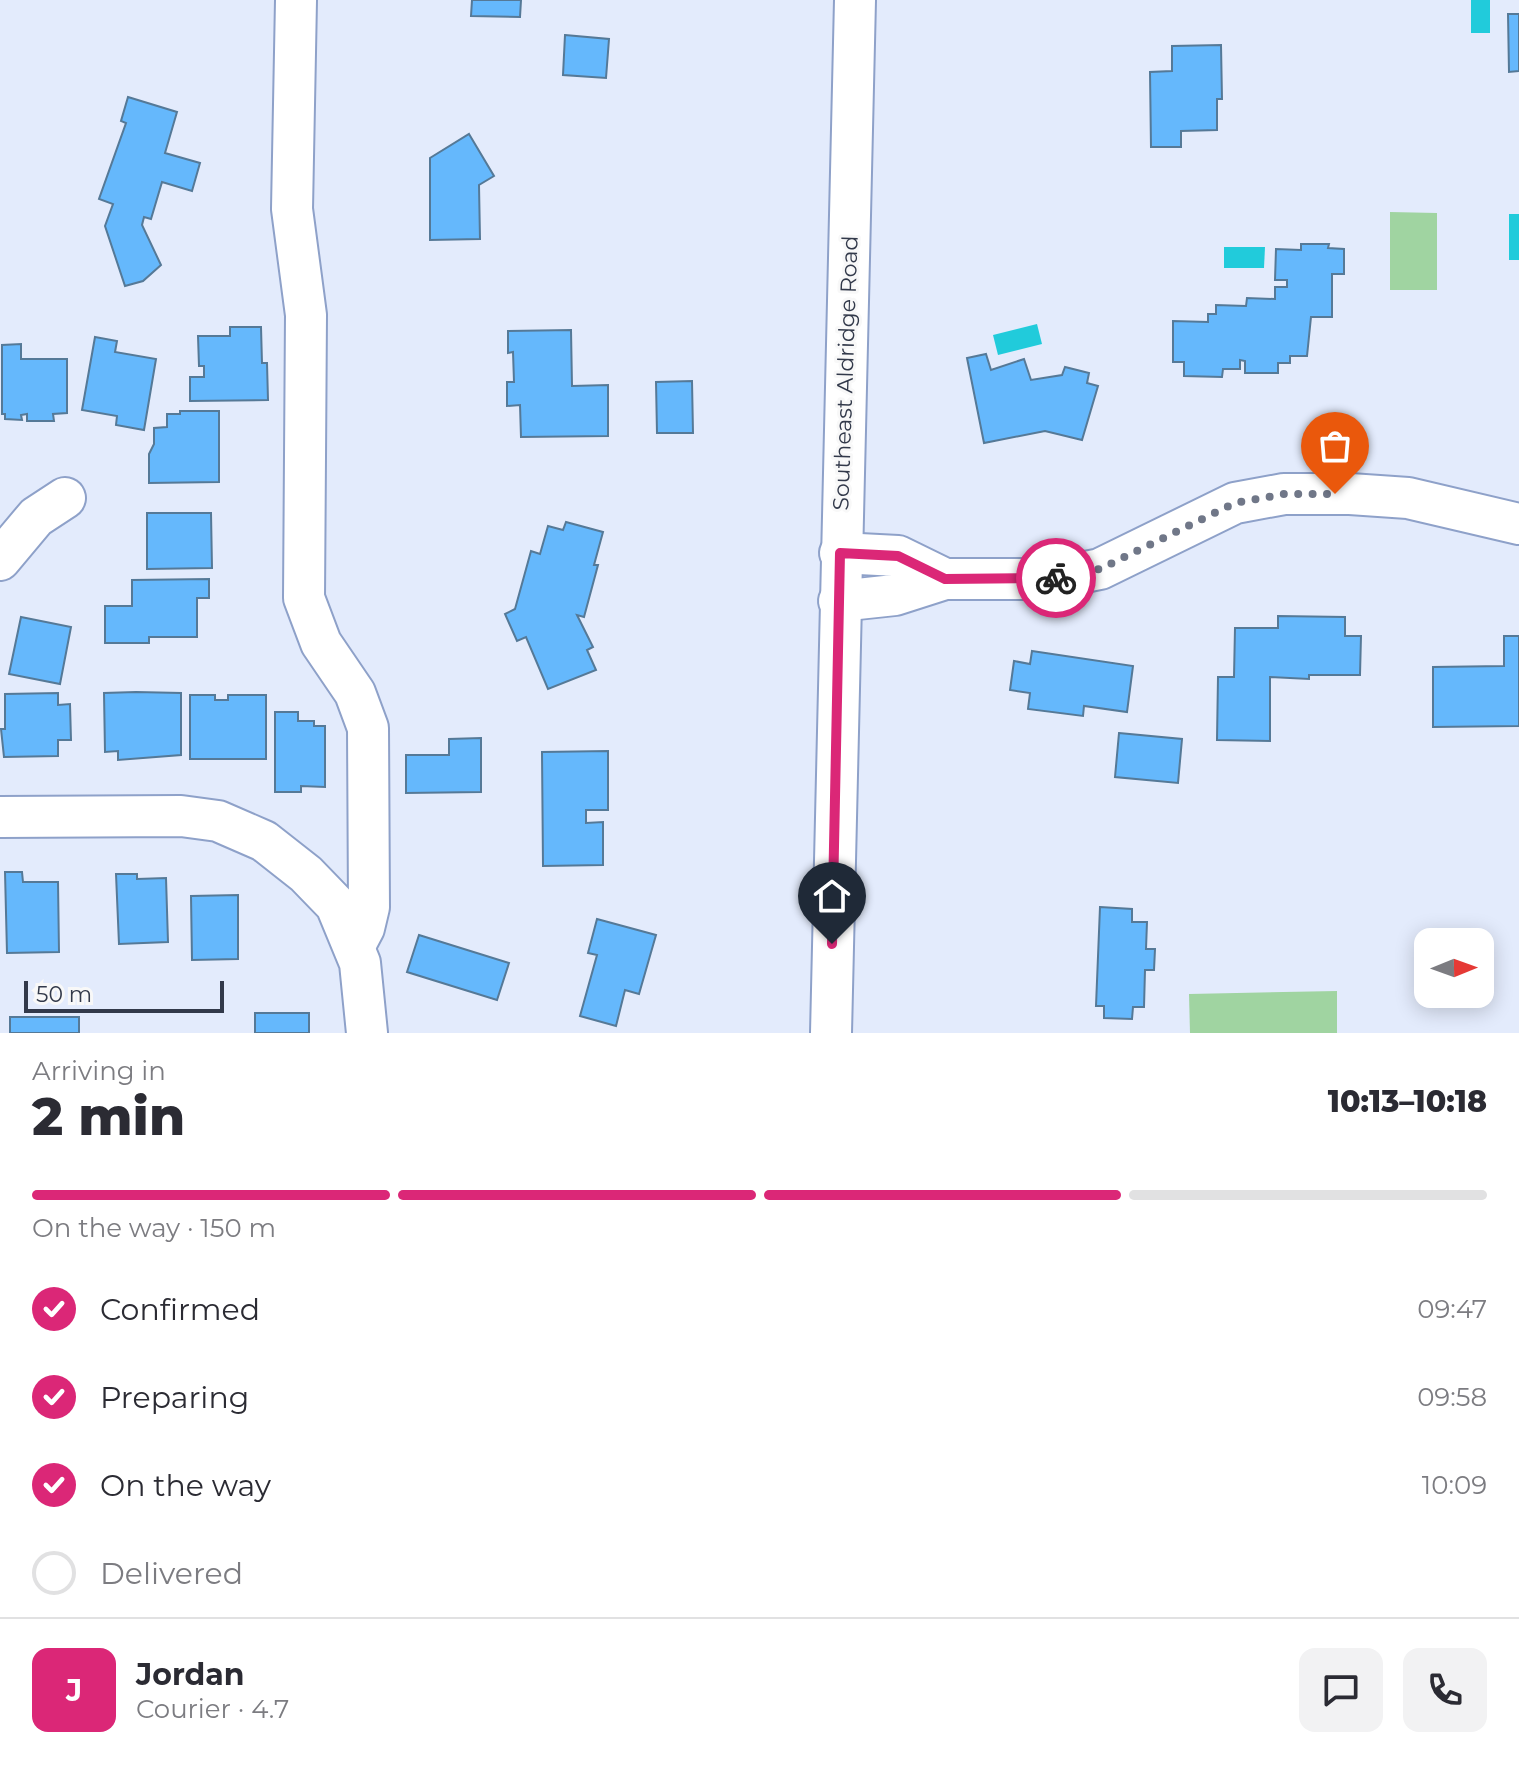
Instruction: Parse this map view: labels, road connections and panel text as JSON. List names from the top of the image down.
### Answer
{
  "streets": {
    "street": ["Southeast Aldridge Road"]
  },
  "scale_bar": "50 m",
  "north": "right",
  "page": {
    "scale": "50 m",
    "heading": ["2 min", "Arriving in", "10:13–10:18"],
    "panel": ["Jordan", "Courier · 4.7"],
    "bar": "On the way · 150 m",
    "list": [
      ["Confirmed", "09:47"],
      ["Preparing", "09:58"],
      ["On the way", "10:09"],
      "Delivered"
    ],
    "round": "J"
  }
}
